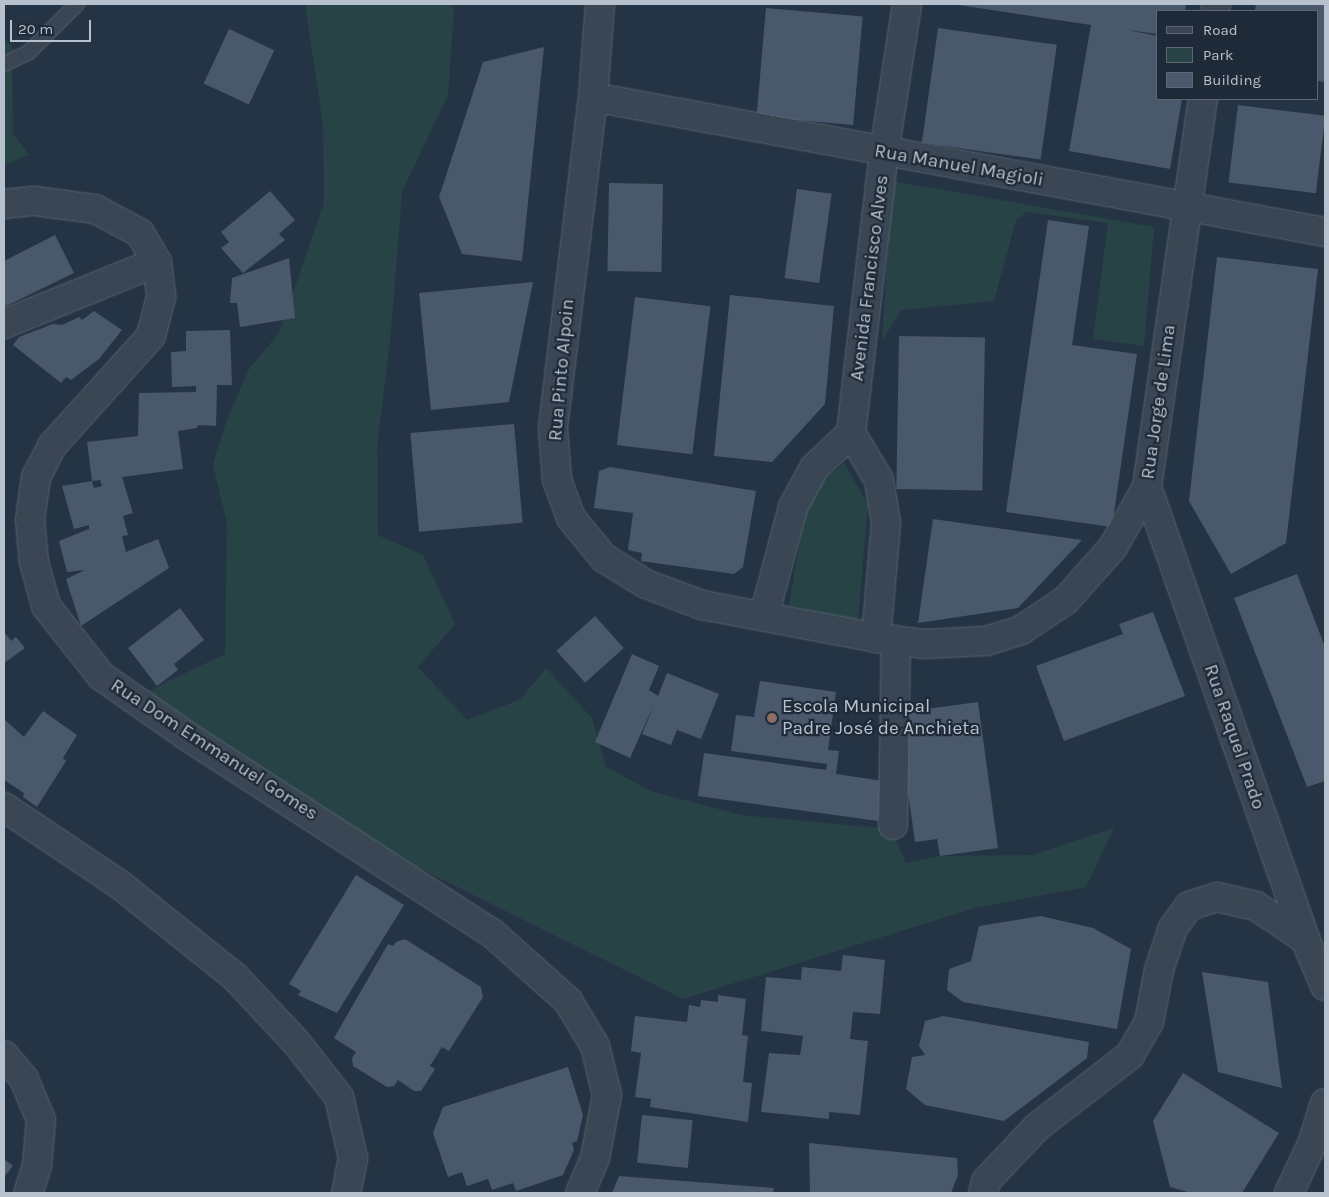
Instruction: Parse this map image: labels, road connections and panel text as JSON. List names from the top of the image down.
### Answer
{
  "streets": {
    "street": [
      "Rua Manuel Magioli",
      "Avenida Francisco Alves",
      "Rua Pinto Alpoin",
      "Rua Jorge de Lima",
      "Rua Raquel Prado",
      "Rua Dom Emmanuel Gomes"
    ]
  },
  "crossings": [
    ["Rua Manuel Magioli", "Avenida Francisco Alves"],
    ["Rua Manuel Magioli", "Rua Pinto Alpoin"],
    ["Rua Manuel Magioli", "Rua Jorge de Lima"],
    ["Rua Pinto Alpoin", "Rua Jorge de Lima"],
    ["Rua Jorge de Lima", "Rua Raquel Prado"]
  ],
  "places": ["Escola Municipal Padre José de Anchieta"],
  "legend": ["Road", "Park", "Building"],
  "scale_bar": "20 m"
}
